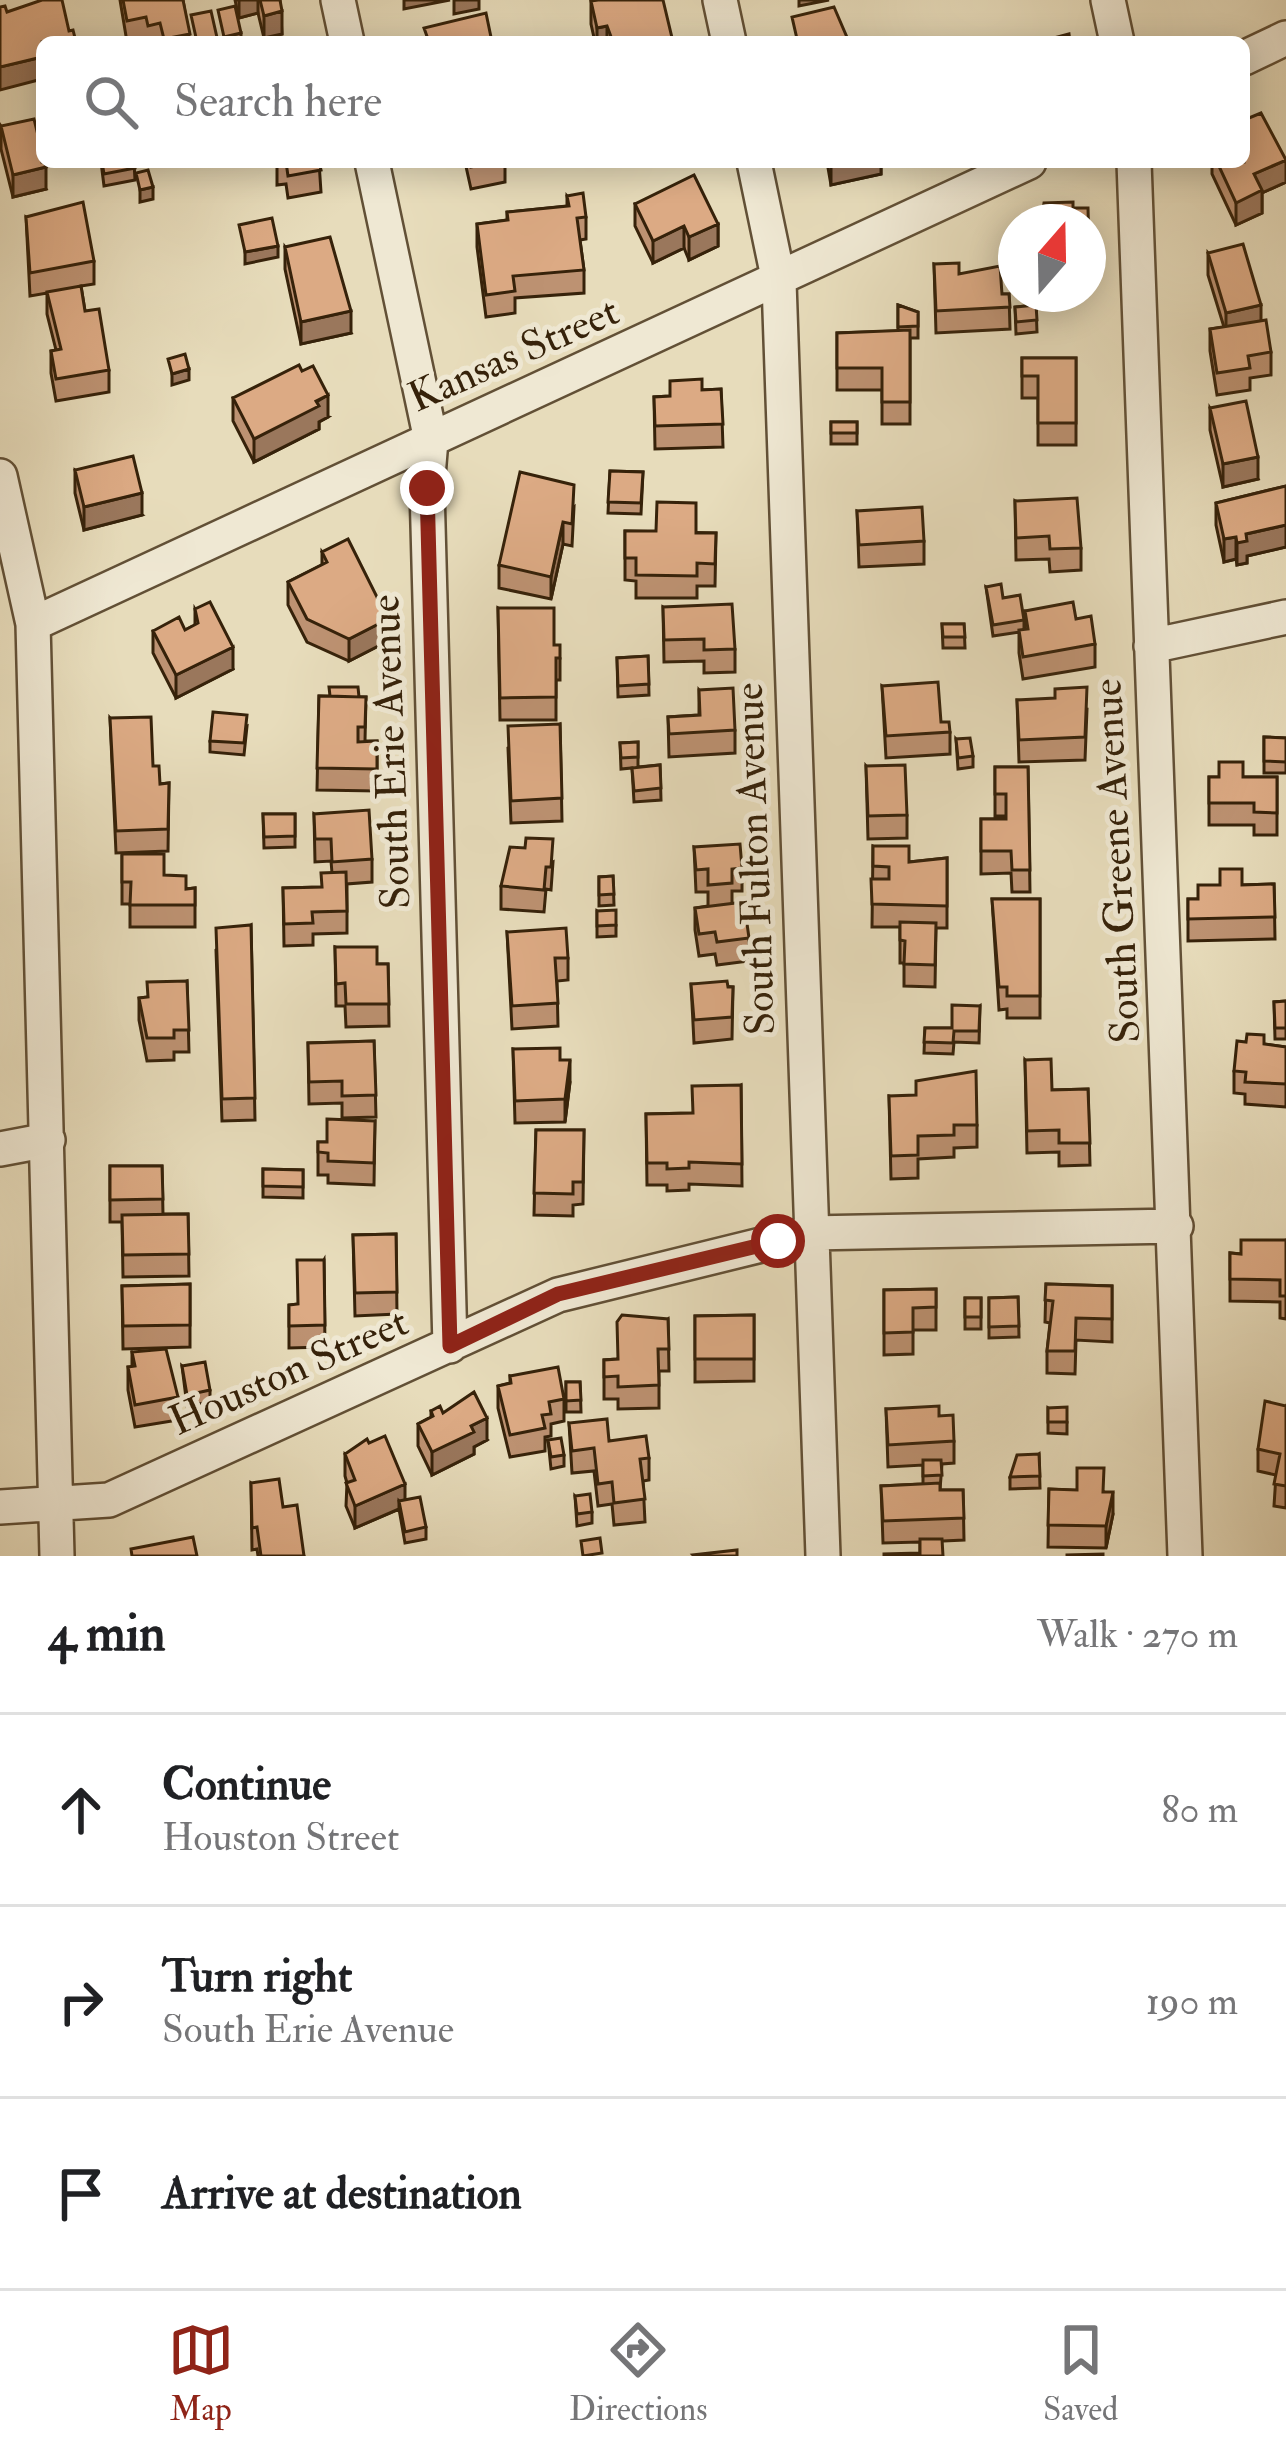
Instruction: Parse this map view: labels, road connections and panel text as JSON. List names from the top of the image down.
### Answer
{
  "streets": {
    "street": [
      "Kansas Street",
      "South Erie Avenue",
      "South Fulton Avenue",
      "South Greene Avenue",
      "Houston Street"
    ]
  },
  "crossings": [
    ["Kansas Street", "South Erie Avenue"],
    ["Kansas Street", "South Fulton Avenue"],
    ["South Erie Avenue", "Houston Street"],
    ["South Fulton Avenue", "Houston Street"],
    ["South Greene Avenue", "Houston Street"]
  ],
  "north": "top",
  "page": {
    "search": "Search here",
    "heading": ["4 min", "Walk · 270 m"],
    "list": [
      ["Continue", "Houston Street", "80 m"],
      ["Turn right", "South Erie Avenue", "190 m"],
      "Arrive at destination"
    ],
    "nav": ["Map", "Directions", "Saved"]
  }
}
